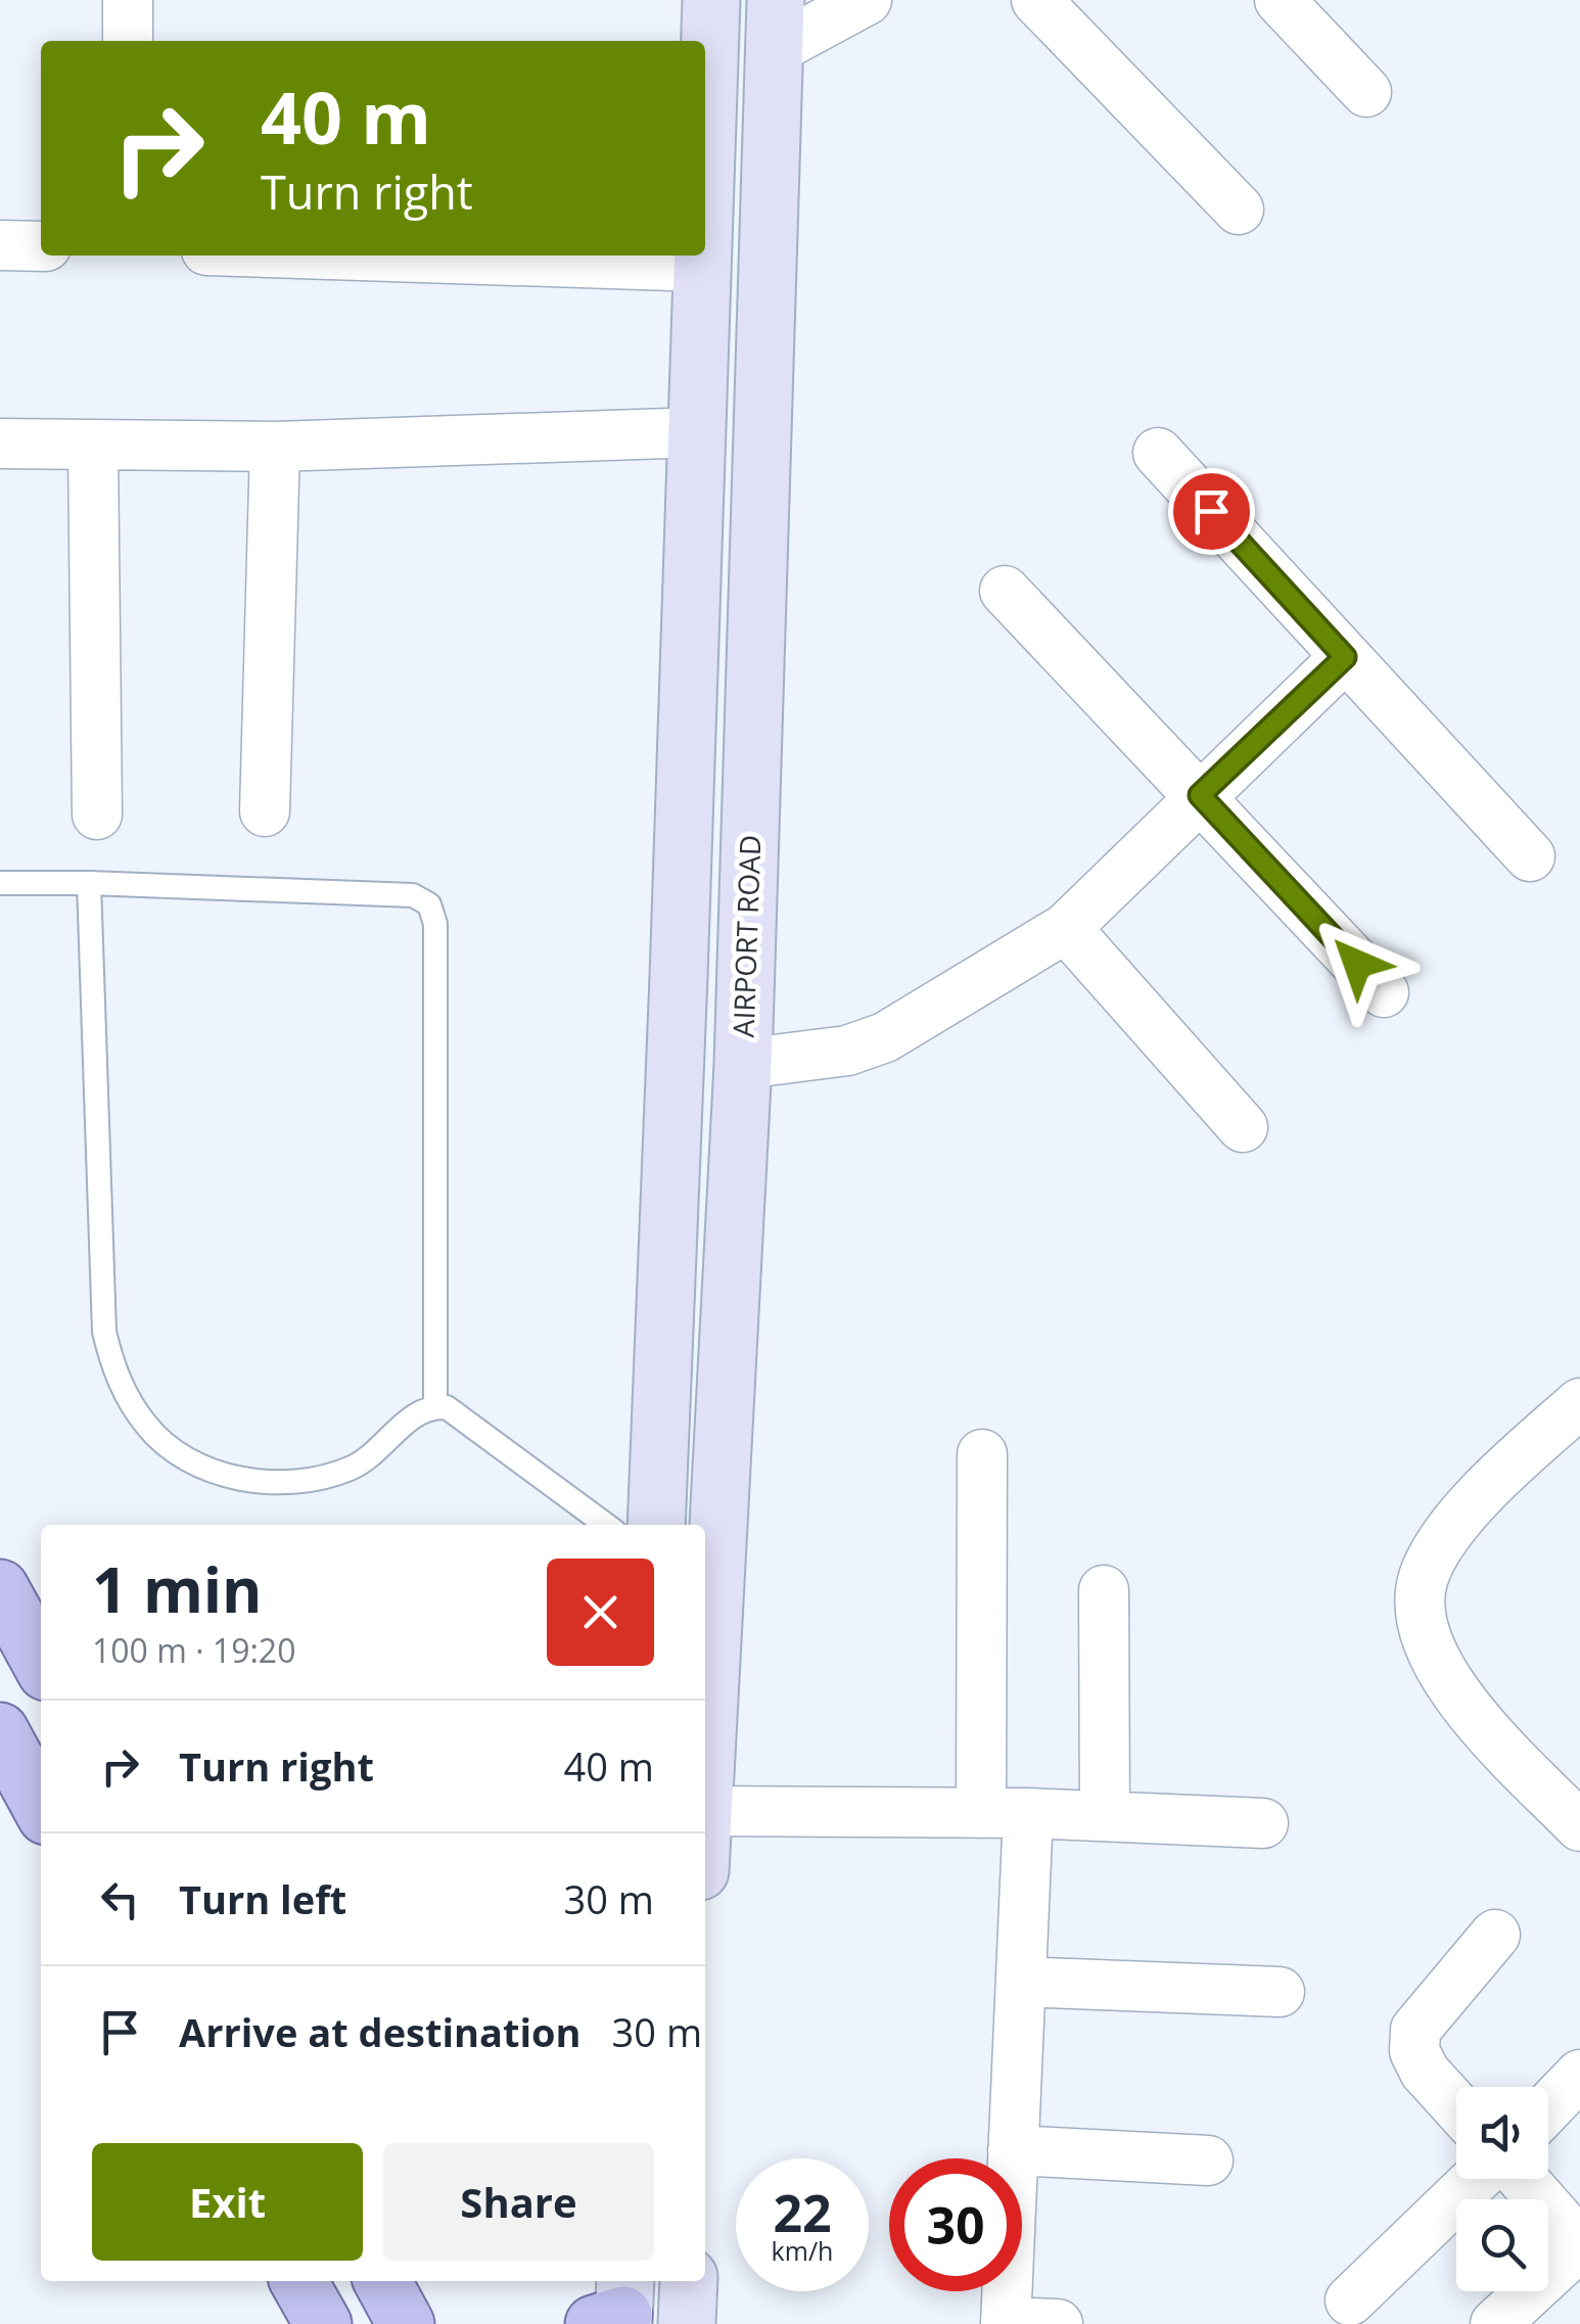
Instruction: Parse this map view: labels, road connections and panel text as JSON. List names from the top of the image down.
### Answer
{
  "streets": {
    "main road": ["AIRPORT ROAD"]
  },
  "page": {
    "turn": ["40 m", "Turn right"],
    "heading": ["1 min", "100 m · 19:20"],
    "list": [
      {
        "name": "Turn right",
        "value": "40 m"
      },
      {
        "name": "Turn left",
        "value": "30 m"
      },
      {
        "name": "Arrive at destination",
        "value": "30 m"
      }
    ],
    "buttons": ["Exit", "Share"],
    "speed": "22 km/h",
    "limit": "30"
  }
}
